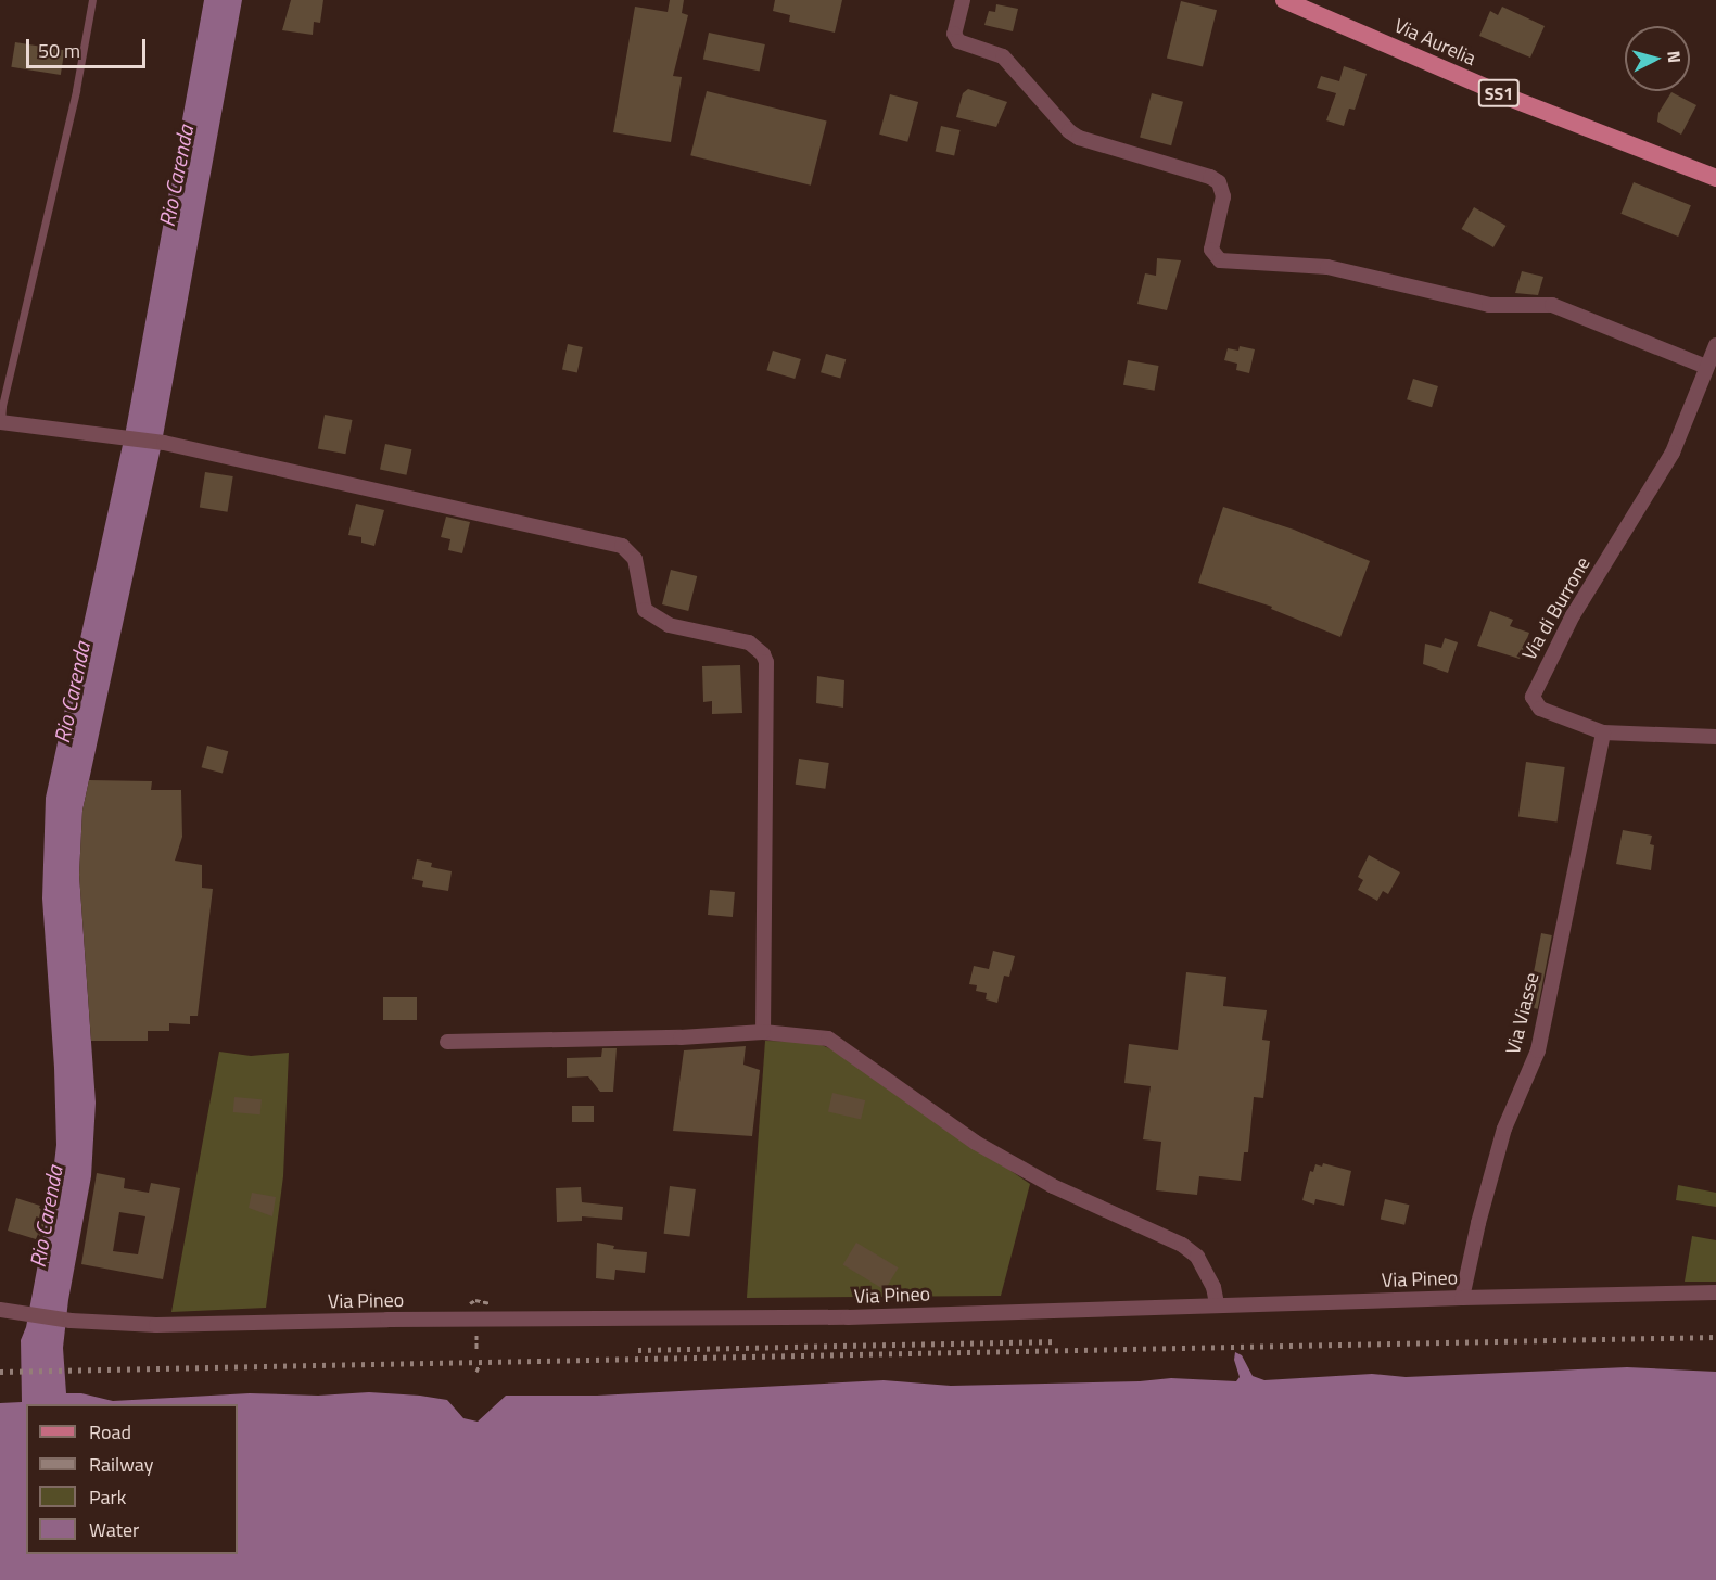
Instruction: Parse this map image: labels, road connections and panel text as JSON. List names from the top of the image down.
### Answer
{
  "streets": {
    "main road": ["Via Aurelia", "SS1"],
    "street": ["Via di Burrone", "Via Viasse", "Via Pineo"]
  },
  "crossings": [
    ["Via di Burrone", "Via Viasse"],
    ["Via Viasse", "Via Pineo"]
  ],
  "water": ["Rio Carenda"],
  "legend": [
    "Road",
    "Railway",
    "Park",
    "Water"
  ],
  "scale_bar": "50 m",
  "north": "right"
}
